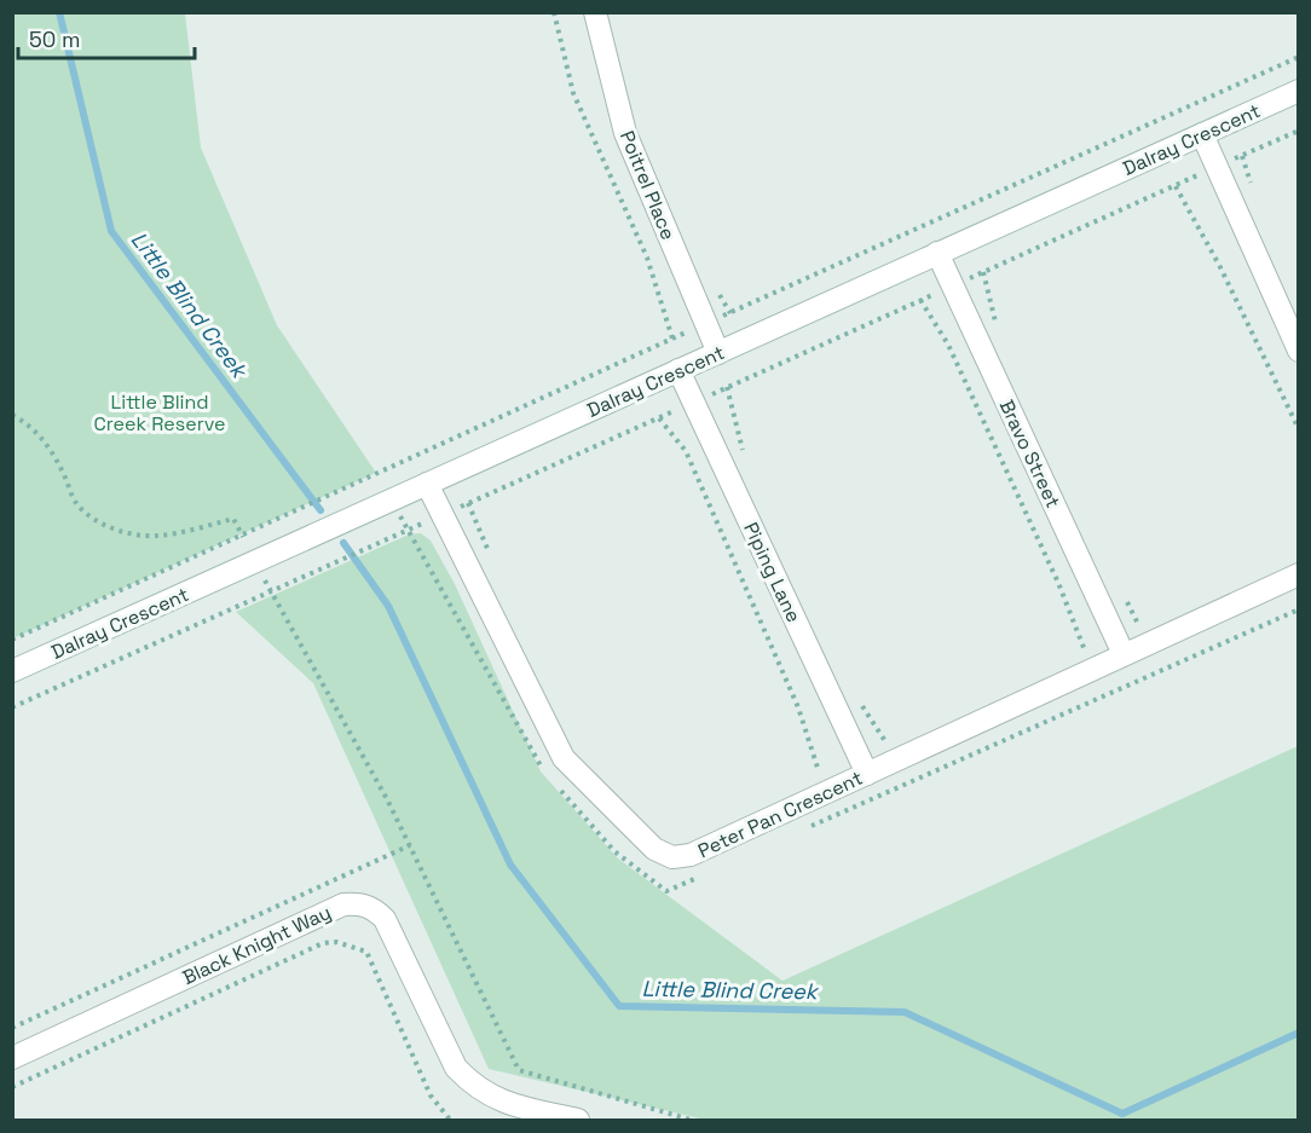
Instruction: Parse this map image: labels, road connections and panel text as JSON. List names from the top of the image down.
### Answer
{
  "streets": {
    "street": [
      "Dalray Crescent",
      "Poitrel Place",
      "Bravo Street",
      "Piping Lane",
      "Peter Pan Crescent",
      "Black Knight Way"
    ]
  },
  "crossings": [
    ["Dalray Crescent", "Poitrel Place"],
    ["Dalray Crescent", "Bravo Street"],
    ["Dalray Crescent", "Piping Lane"],
    ["Dalray Crescent", "Peter Pan Crescent"],
    ["Bravo Street", "Peter Pan Crescent"],
    ["Piping Lane", "Peter Pan Crescent"]
  ],
  "water": ["Little Blind Creek"],
  "parks": ["Little Blind Creek Reserve"],
  "scale_bar": "50 m"
}
